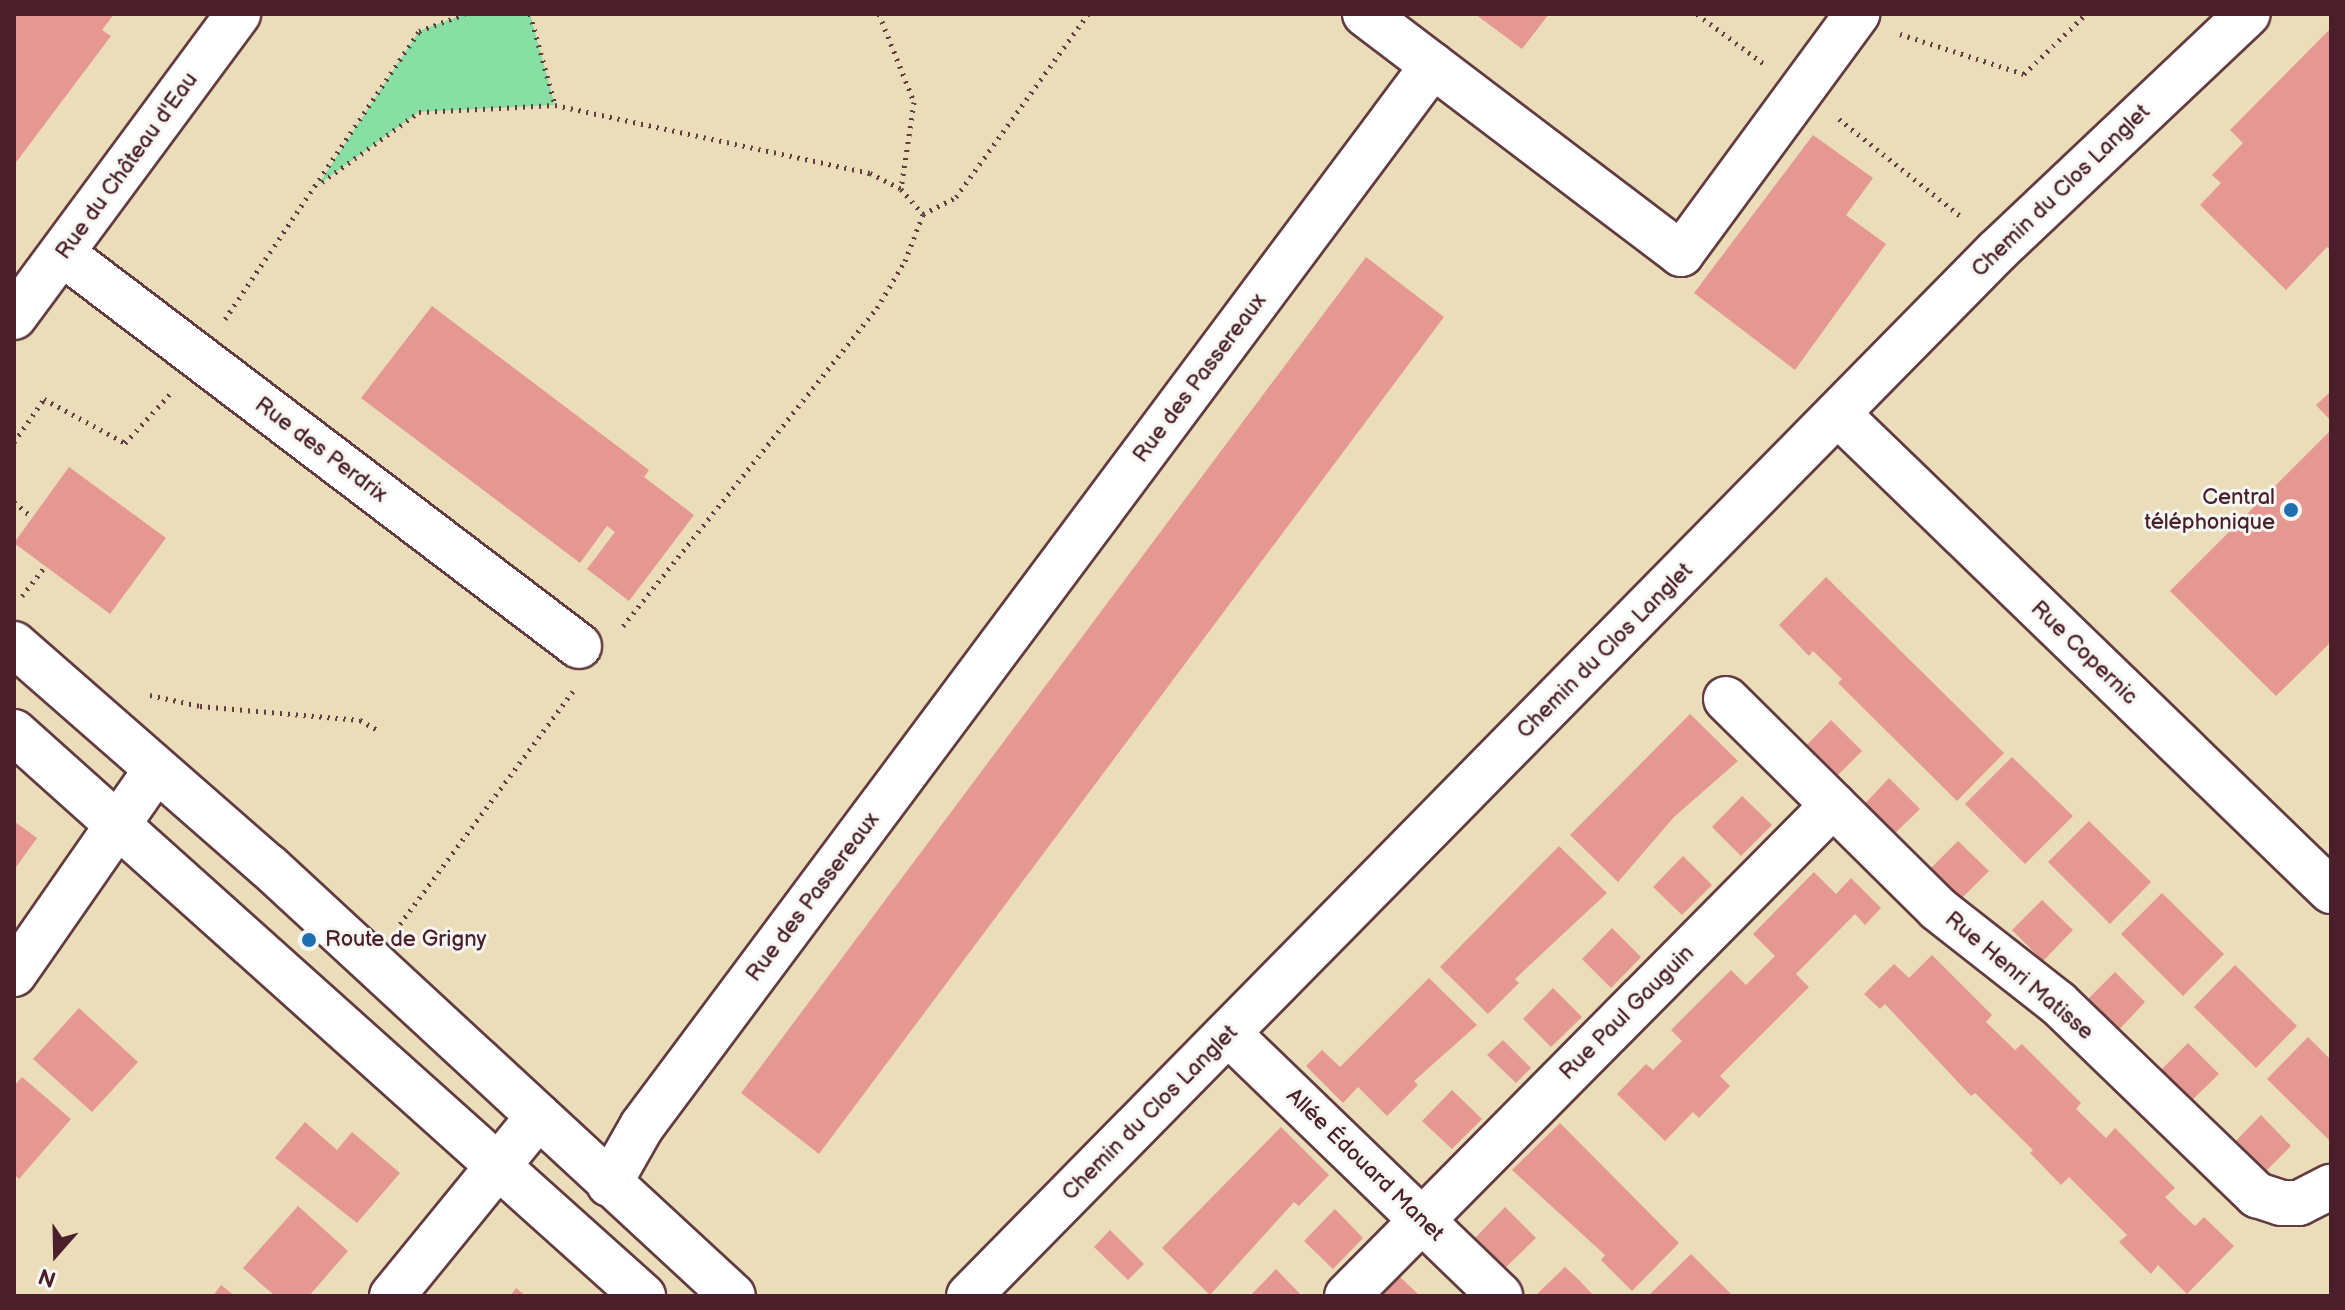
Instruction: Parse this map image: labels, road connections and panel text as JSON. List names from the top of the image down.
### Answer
{
  "streets": {
    "street": [
      "Rue du Château d'Eau",
      "Chemin du Clos Langlet",
      "Rue des Passereaux",
      "Rue des Perdrix",
      "Rue Copernic",
      "Rue Henri Matisse",
      "Rue Paul Gauguin",
      "Allée Édouard Manet"
    ]
  },
  "crossings": [
    ["Rue du Château d'Eau", "Rue des Perdrix"],
    ["Chemin du Clos Langlet", "Rue Copernic"],
    ["Chemin du Clos Langlet", "Allée Édouard Manet"],
    ["Rue Henri Matisse", "Rue Paul Gauguin"],
    ["Rue Paul Gauguin", "Allée Édouard Manet"]
  ],
  "places": ["Central téléphonique", "Route de Grigny"],
  "north": "bottom"
}
